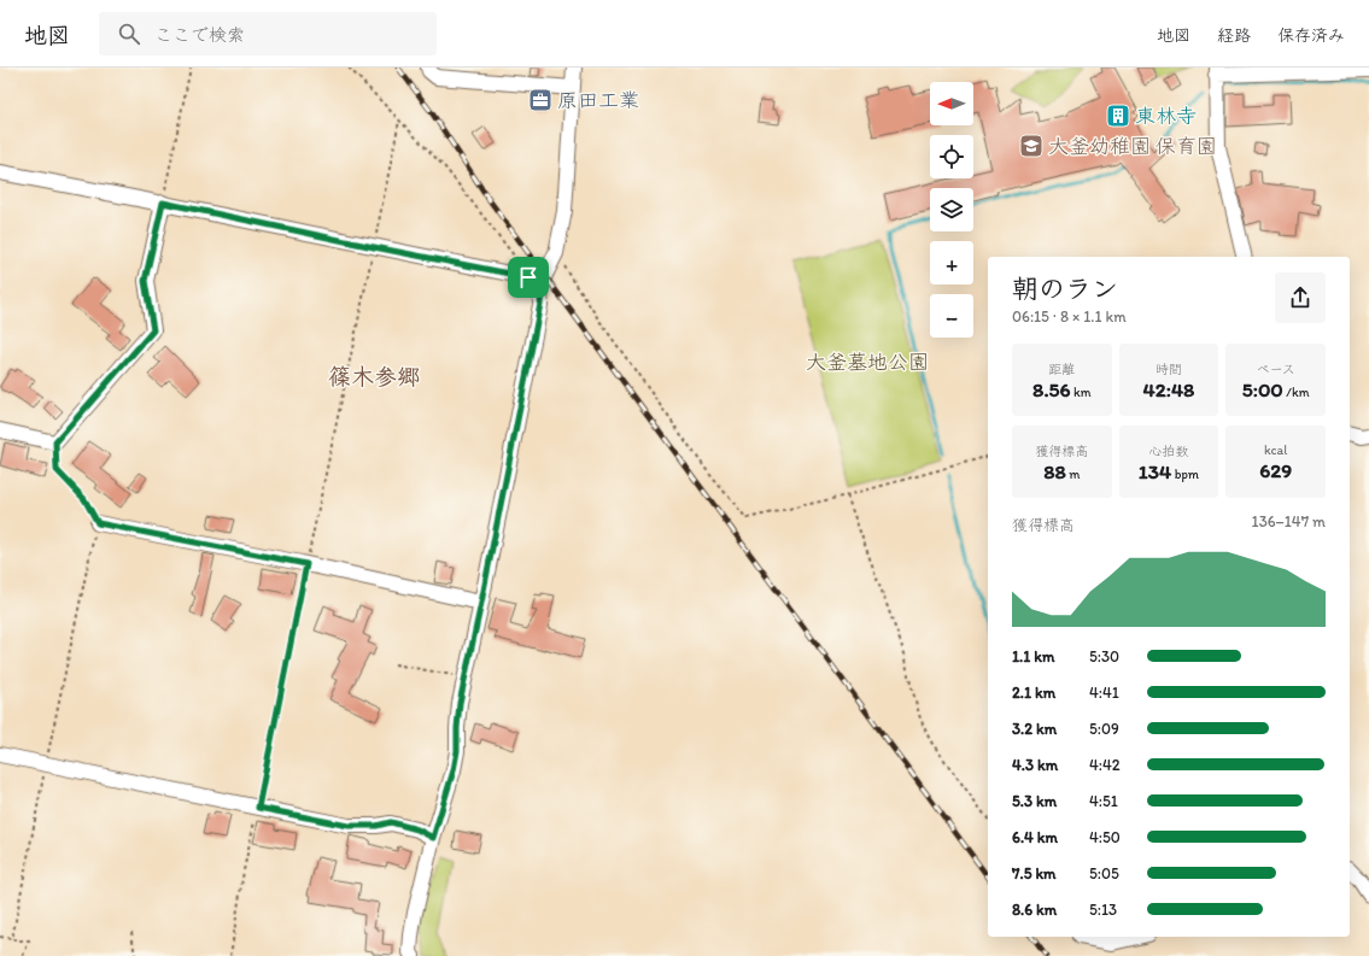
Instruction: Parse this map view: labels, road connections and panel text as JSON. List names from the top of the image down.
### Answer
{
  "districts": ["篠木参郷"],
  "parks": ["大釜墓地公園"],
  "places": {
    "office": ["原田工業"],
    "building": ["東林寺"],
    "school or university": ["大釜幼稚園 保育園"]
  },
  "north": "left",
  "page": {
    "header": "地図",
    "search": "ここで検索",
    "nav": ["地図", "経路", "保存済み"],
    "map_buttons": ["+", "−"],
    "heading": ["朝のラン", "06:15 · 8 × 1.1 km"],
    "stats": [
      ["距離", "8.56 km"],
      ["時間", "42:48"],
      ["ペース", "5:00 /km"],
      ["獲得標高", "88 m"],
      ["心拍数", "134 bpm"],
      ["kcal", "629"]
    ],
    "chart": ["獲得標高", "136–147 m"],
    "list": [
      {
        "name": "1.1 km",
        "note": "5:30"
      },
      {
        "name": "2.1 km",
        "note": "4:41"
      },
      {
        "name": "3.2 km",
        "note": "5:09"
      },
      {
        "name": "4.3 km",
        "note": "4:42"
      },
      {
        "name": "5.3 km",
        "note": "4:51"
      },
      {
        "name": "6.4 km",
        "note": "4:50"
      },
      {
        "name": "7.5 km",
        "note": "5:05"
      },
      {
        "name": "8.6 km",
        "note": "5:13"
      }
    ]
  }
}
